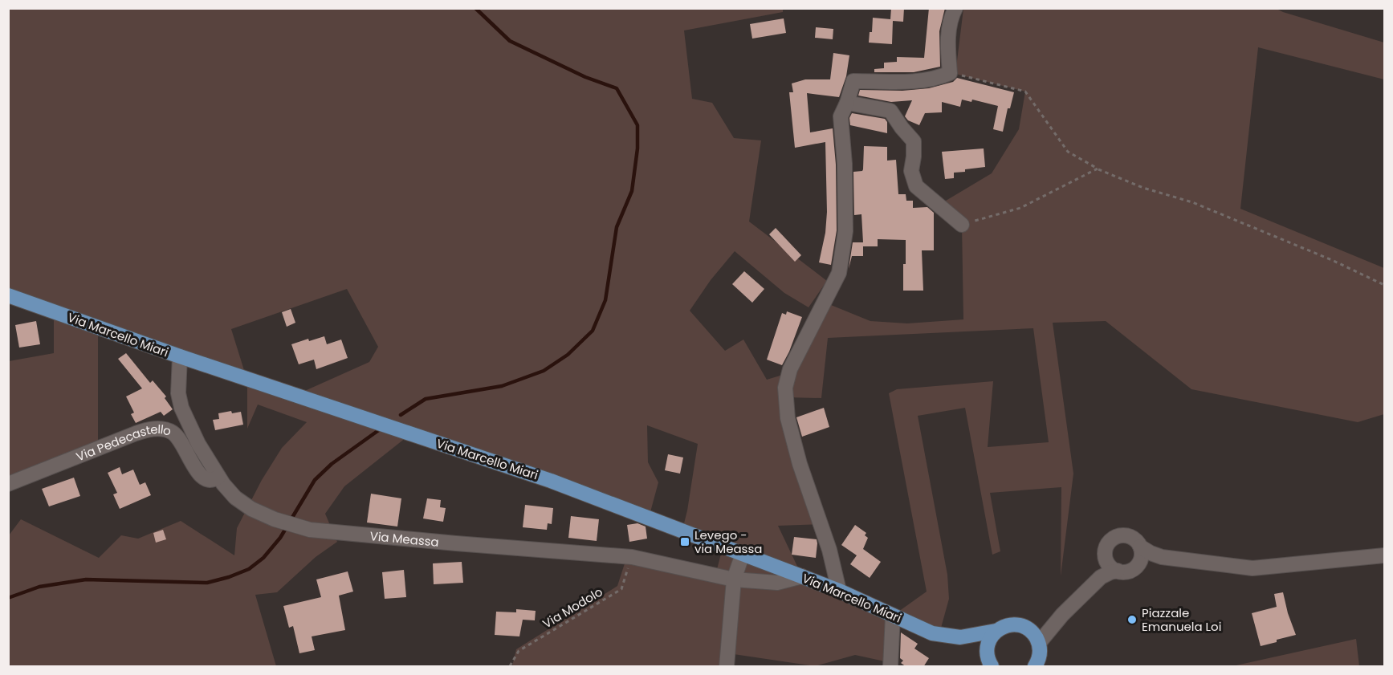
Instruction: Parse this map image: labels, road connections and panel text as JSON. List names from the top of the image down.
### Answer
{
  "streets": {
    "main road": ["Via Marcello Miari"],
    "street": ["Via Pedecastello", "Via Meassa"],
    "path": ["Via Modolo"]
  },
  "crossings": [
    ["Via Marcello Miari", "Via Meassa"],
    ["Via Pedecastello", "Via Meassa"],
    ["Via Meassa", "Via Modolo"]
  ],
  "places": {
    "transit": ["Levego - via Meassa"],
    "other": ["Piazzale Emanuela Loi"]
  }
}
